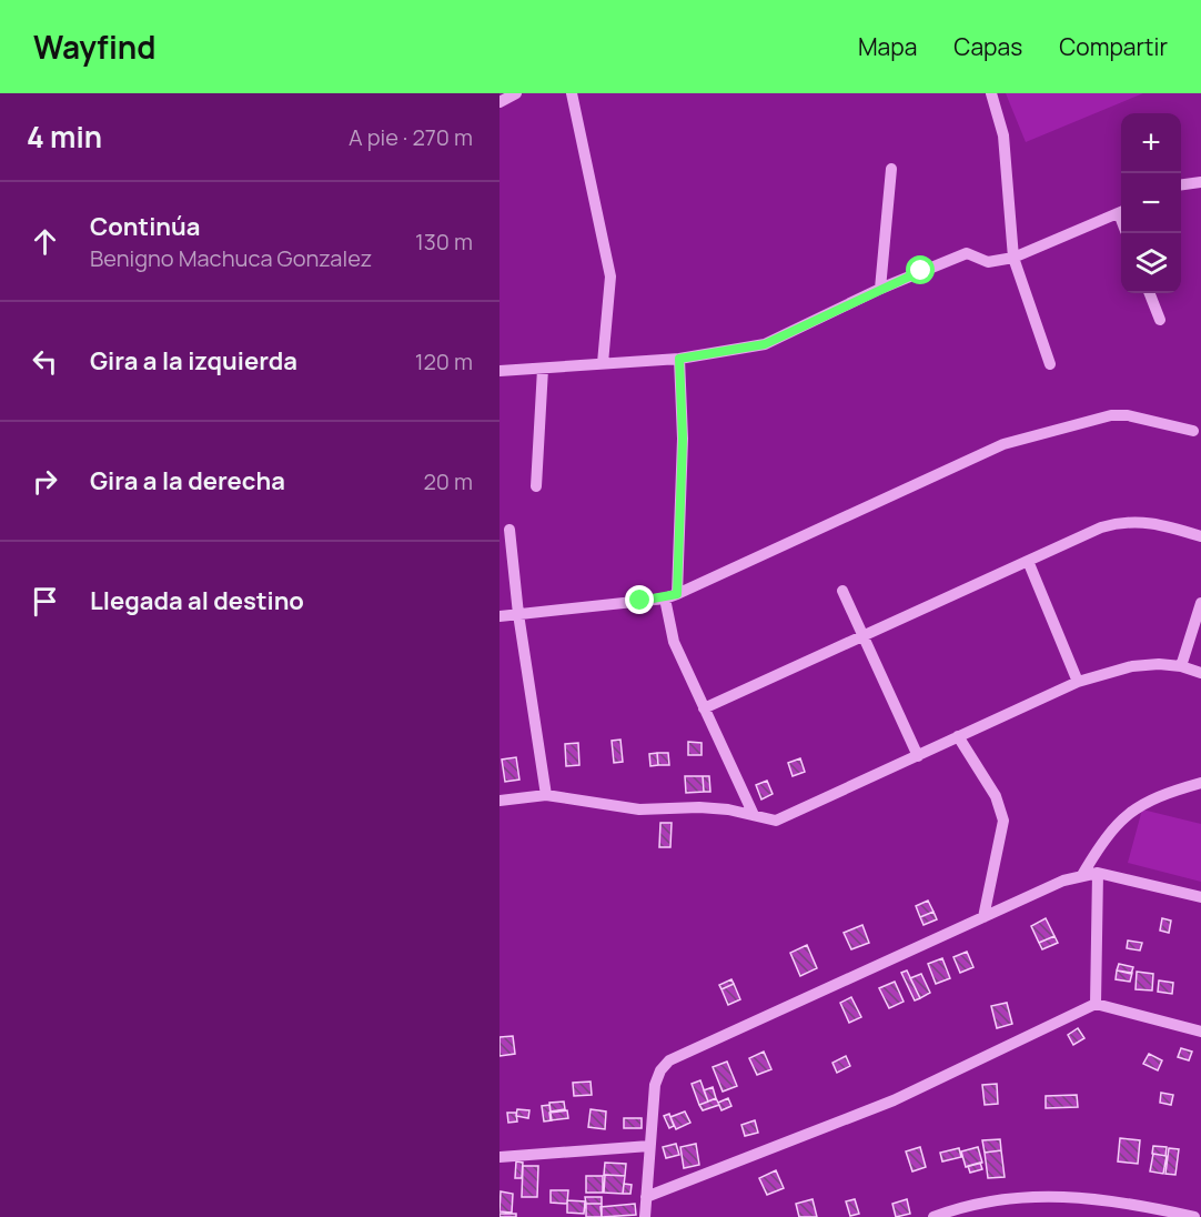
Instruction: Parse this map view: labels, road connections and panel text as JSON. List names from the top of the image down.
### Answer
{
  "page": {
    "header": "Wayfind",
    "nav": ["Mapa", "Capas", "Compartir"],
    "heading": ["4 min", "A pie · 270 m"],
    "map_buttons": ["+", "−"],
    "list": [
      ["Continúa", "Benigno Machuca Gonzalez", "130 m"],
      ["Gira a la izquierda", "120 m"],
      ["Gira a la derecha", "20 m"],
      "Llegada al destino"
    ]
  }
}
